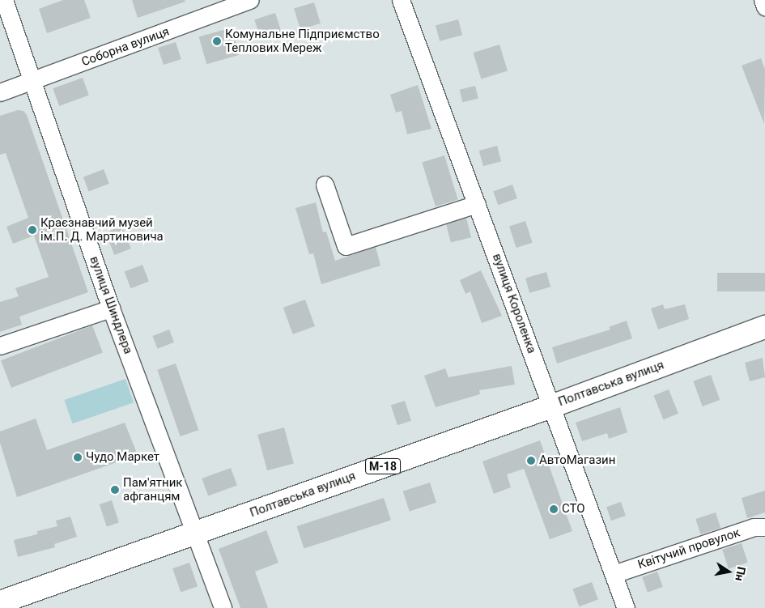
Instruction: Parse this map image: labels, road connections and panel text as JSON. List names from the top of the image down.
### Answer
{
  "streets": {
    "highway": ["Полтавська вулиця", "М-18"],
    "street": [
      "Соборна вулиця",
      "вулиця Короленка",
      "вулиця Шиндлера",
      "Квітучий провулок"
    ]
  },
  "crossings": [
    ["Соборна вулиця", "вулиця Шиндлера"],
    ["вулиця Короленка", "Полтавська вулиця"],
    ["вулиця Короленка", "Квітучий провулок"],
    ["вулиця Шиндлера", "Полтавська вулиця"]
  ],
  "places": [
    "Комунальне Підприємство Теплових Мереж",
    "Краєзнавчий музей ім.П. Д. Мартиновича",
    "Чудо Маркет",
    "АвтоМагазин",
    "Пам'ятник афганцям",
    "СТО"
  ],
  "north": "right"
}
